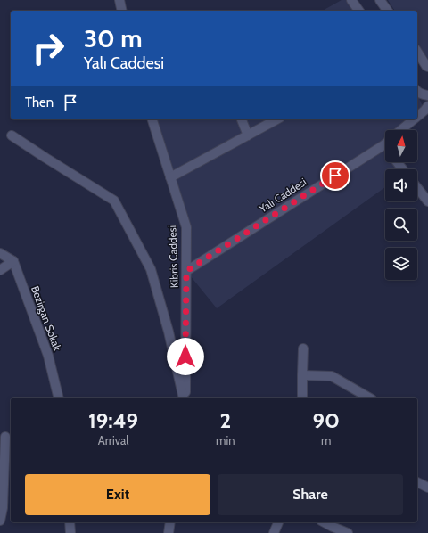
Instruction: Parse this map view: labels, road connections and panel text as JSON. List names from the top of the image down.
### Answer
{
  "streets": {
    "street": ["Yalı Caddesi", "Kibris Caddesi", "Bezirgan Sokak"]
  },
  "crossings": [
    ["Yalı Caddesi", "Kibris Caddesi"]
  ],
  "north": "top",
  "page": {
    "turn": ["30 m", "Yalı Caddesi"],
    "then": "Then",
    "eta": [
      "19:49",
      "Arrival",
      "2",
      "min",
      "90",
      "m"
    ],
    "buttons": ["Exit", "Share"]
  }
}
